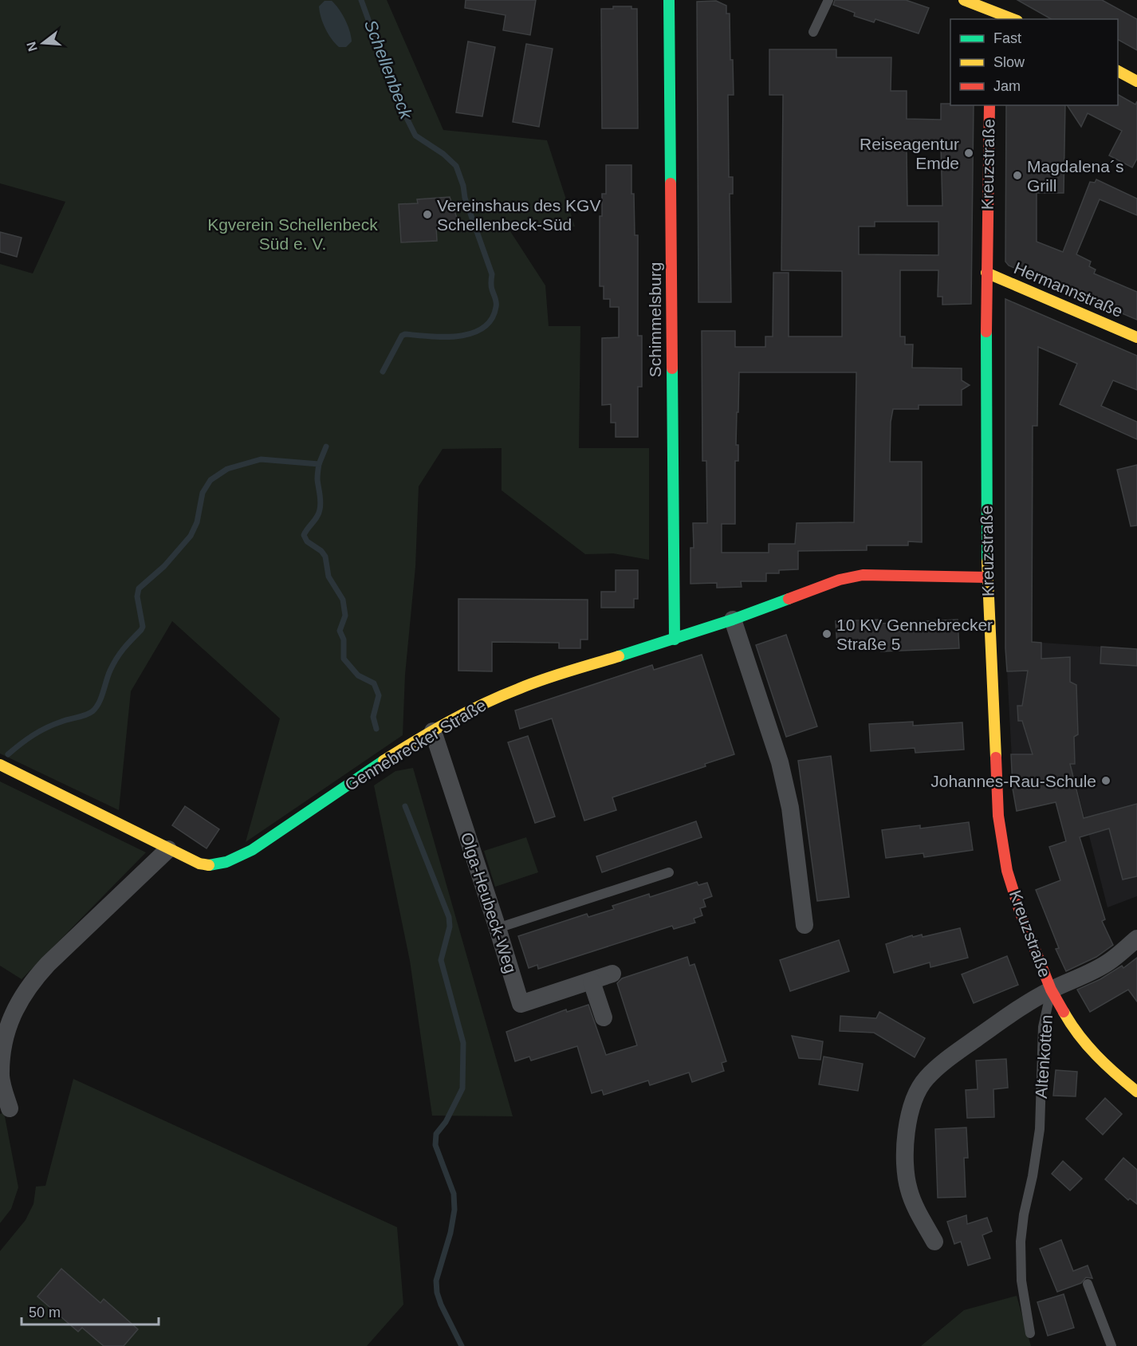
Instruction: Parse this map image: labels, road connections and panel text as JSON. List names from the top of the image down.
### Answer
{
  "streets": {
    "main road": [
      "Kreuzstraße",
      "Hermannstraße",
      "Schimmelsburg",
      "Gennebrecker Straße"
    ],
    "street": ["Olga-Heubeck-Weg", "Altenkotten"]
  },
  "crossings": [
    ["Kreuzstraße", "Hermannstraße"],
    ["Kreuzstraße", "Gennebrecker Straße"],
    ["Kreuzstraße", "Altenkotten"],
    ["Schimmelsburg", "Gennebrecker Straße"],
    ["Gennebrecker Straße", "Olga-Heubeck-Weg"]
  ],
  "water": ["Schellenbeck"],
  "parks": ["Kgverein Schellenbeck Süd e. V."],
  "places": [
    "Reiseagentur Emde",
    "Magdalena´s Grill",
    "Vereinshaus des KGV Schellenbeck-Süd",
    "10 KV Gennebrecker Straße 5",
    "Johannes-Rau-Schule"
  ],
  "legend": ["Fast", "Slow", "Jam"],
  "scale_bar": "50 m",
  "north": "left"
}
